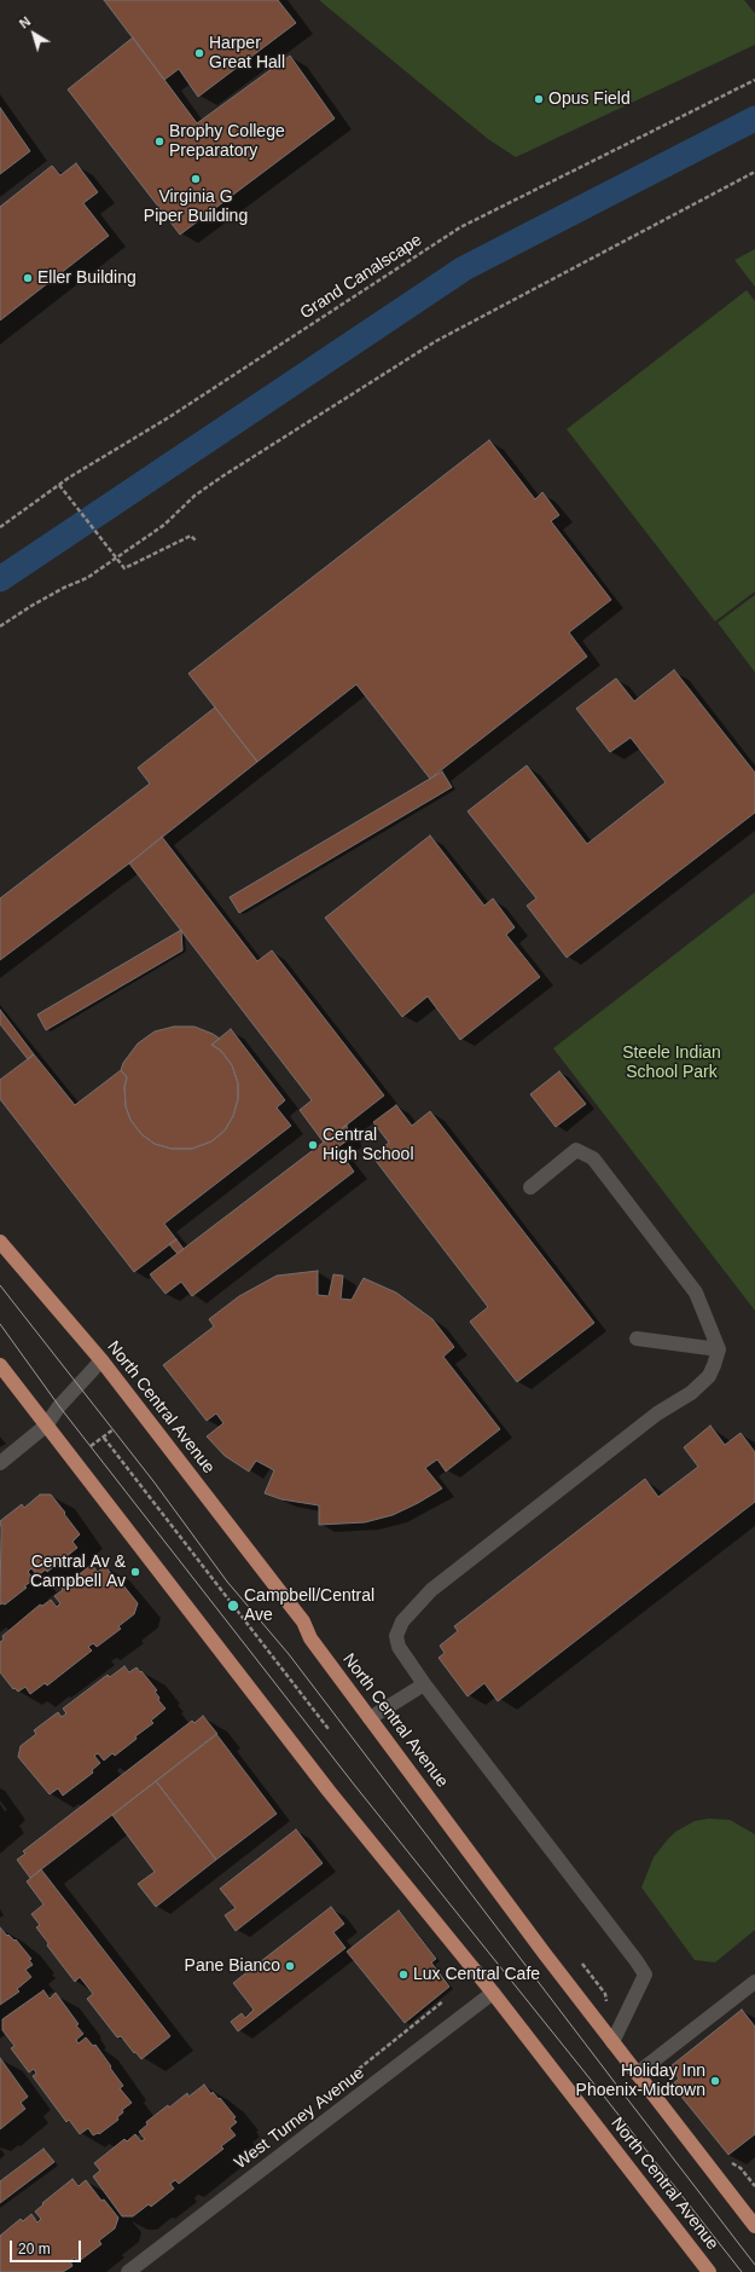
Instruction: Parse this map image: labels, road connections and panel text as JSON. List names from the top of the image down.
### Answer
{
  "streets": {
    "main road": ["North Central Avenue"],
    "street": ["West Turney Avenue"],
    "path": ["Grand Canalscape"]
  },
  "crossings": [
    ["North Central Avenue", "West Turney Avenue"]
  ],
  "parks": ["Steele Indian School Park"],
  "places": [
    "Harper Great Hall",
    "Opus Field",
    "Brophy College Preparatory",
    "Virginia G Piper Building",
    "Eller Building",
    "Central High School",
    "Central Av & Campbell Av",
    "Campbell/Central Ave",
    "Pane Bianco",
    "Lux Central Cafe",
    "Holiday Inn Phoenix-Midtown"
  ],
  "scale_bar": "20 m",
  "north": "top left"
}
